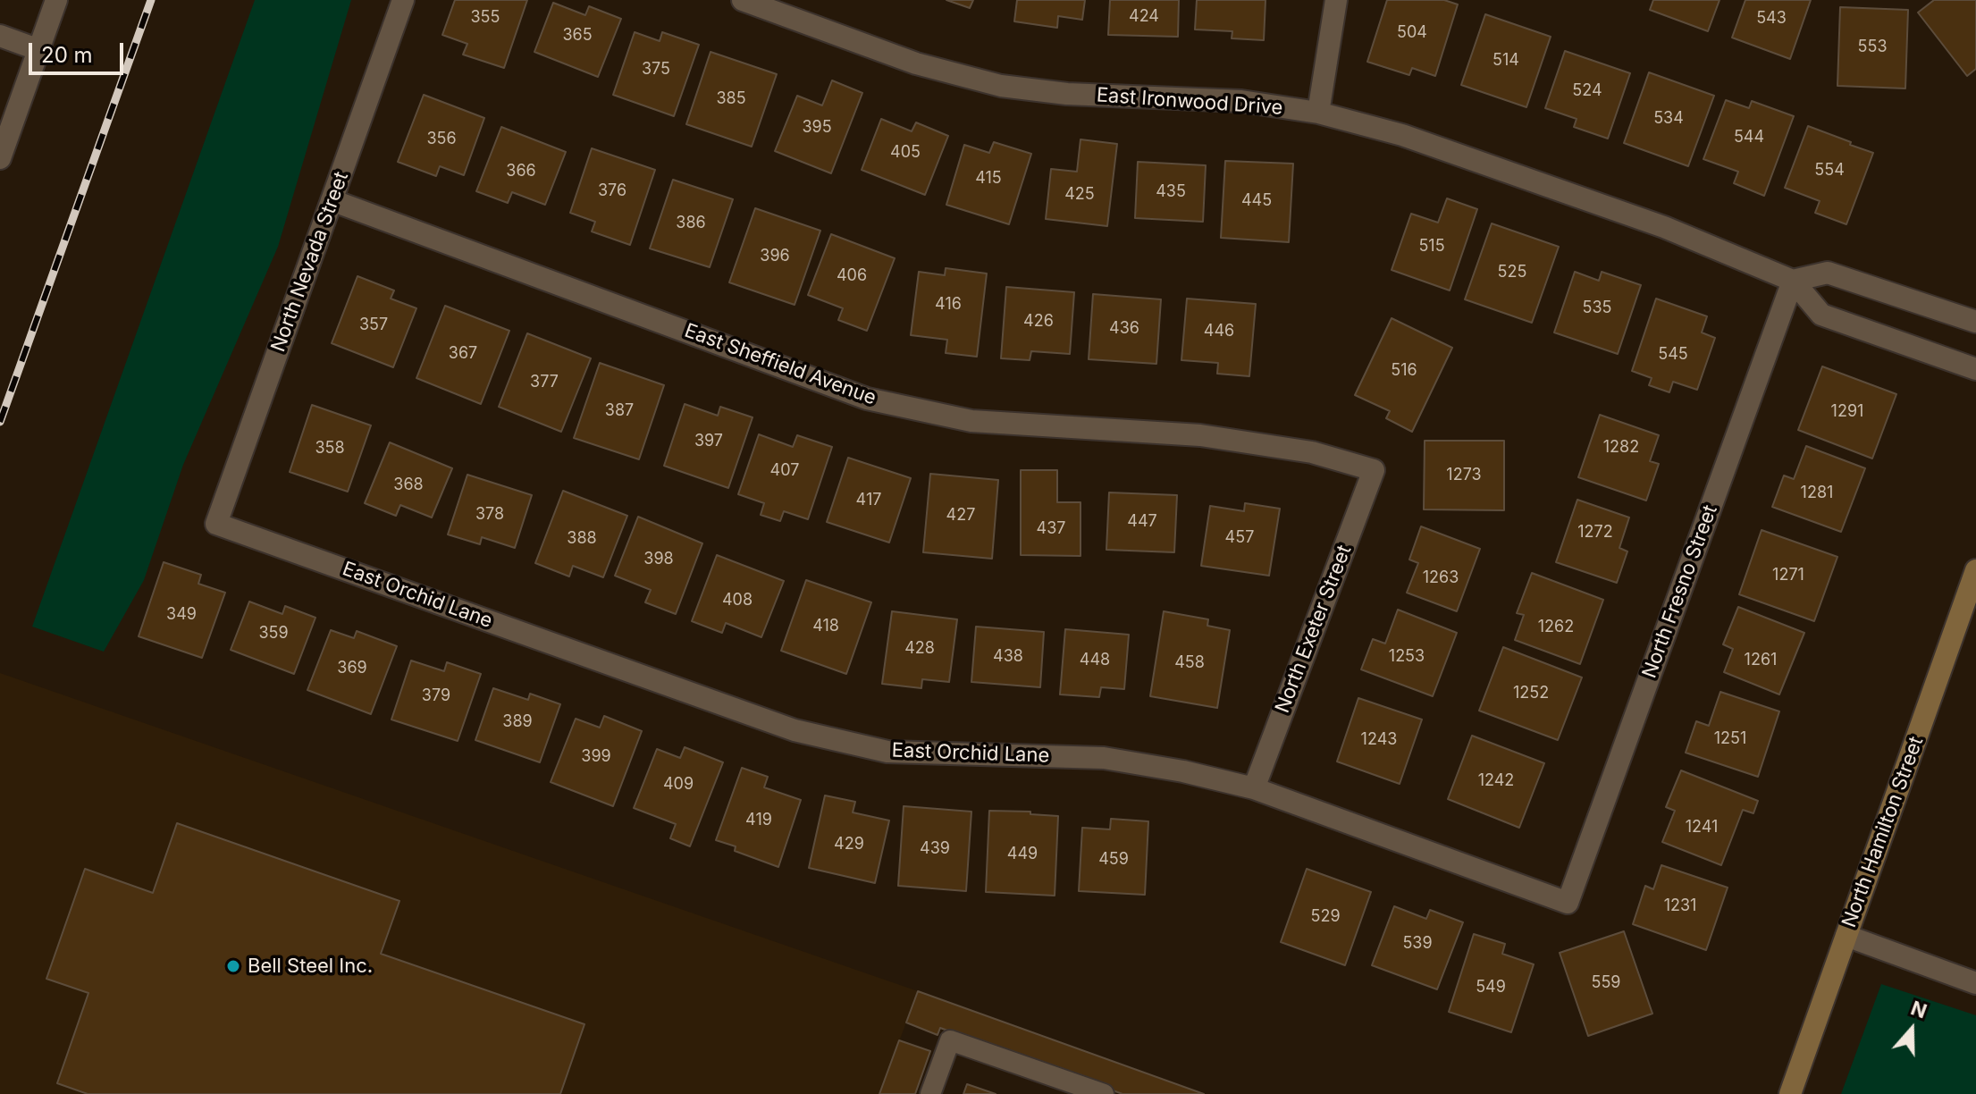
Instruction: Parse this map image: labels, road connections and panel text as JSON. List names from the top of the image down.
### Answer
{
  "streets": {
    "street": [
      "East Ironwood Drive",
      "North Nevada Street",
      "East Sheffield Avenue",
      "North Fresno Street",
      "East Orchid Lane",
      "North Exeter Street",
      "North Hamilton Street"
    ]
  },
  "crossings": [
    ["East Ironwood Drive", "North Fresno Street"],
    ["North Nevada Street", "East Sheffield Avenue"],
    ["North Nevada Street", "East Orchid Lane"],
    ["East Sheffield Avenue", "North Exeter Street"],
    ["North Fresno Street", "East Orchid Lane"],
    ["East Orchid Lane", "North Exeter Street"]
  ],
  "places": ["Bell Steel Inc."],
  "house_numbers": [
    "424",
    "355",
    "543",
    "504",
    "365",
    "553",
    "514",
    "375",
    "524",
    "385",
    "534",
    "395",
    "544",
    "356",
    "405",
    "554",
    "366",
    "415",
    "376",
    "435",
    "425",
    "445",
    "386",
    "515",
    "396",
    "525",
    "406",
    "416",
    "535",
    "426",
    "357",
    "436",
    "446",
    "367",
    "545",
    "516",
    "377",
    "387",
    "1291",
    "397",
    "1282",
    "358",
    "407",
    "1273",
    "368",
    "1281",
    "417",
    "378",
    "427",
    "447",
    "437",
    "1272",
    "457",
    "388",
    "398",
    "1271",
    "1263",
    "408",
    "349",
    "418",
    "1262",
    "359",
    "428",
    "438",
    "1253",
    "448",
    "1261",
    "458",
    "369",
    "1252",
    "379",
    "389",
    "1251",
    "1243",
    "399",
    "1242",
    "409",
    "419",
    "1241",
    "429",
    "439",
    "449",
    "459",
    "1231",
    "529",
    "539",
    "559",
    "549"
  ],
  "scale_bar": "20 m",
  "north": "top"
}
